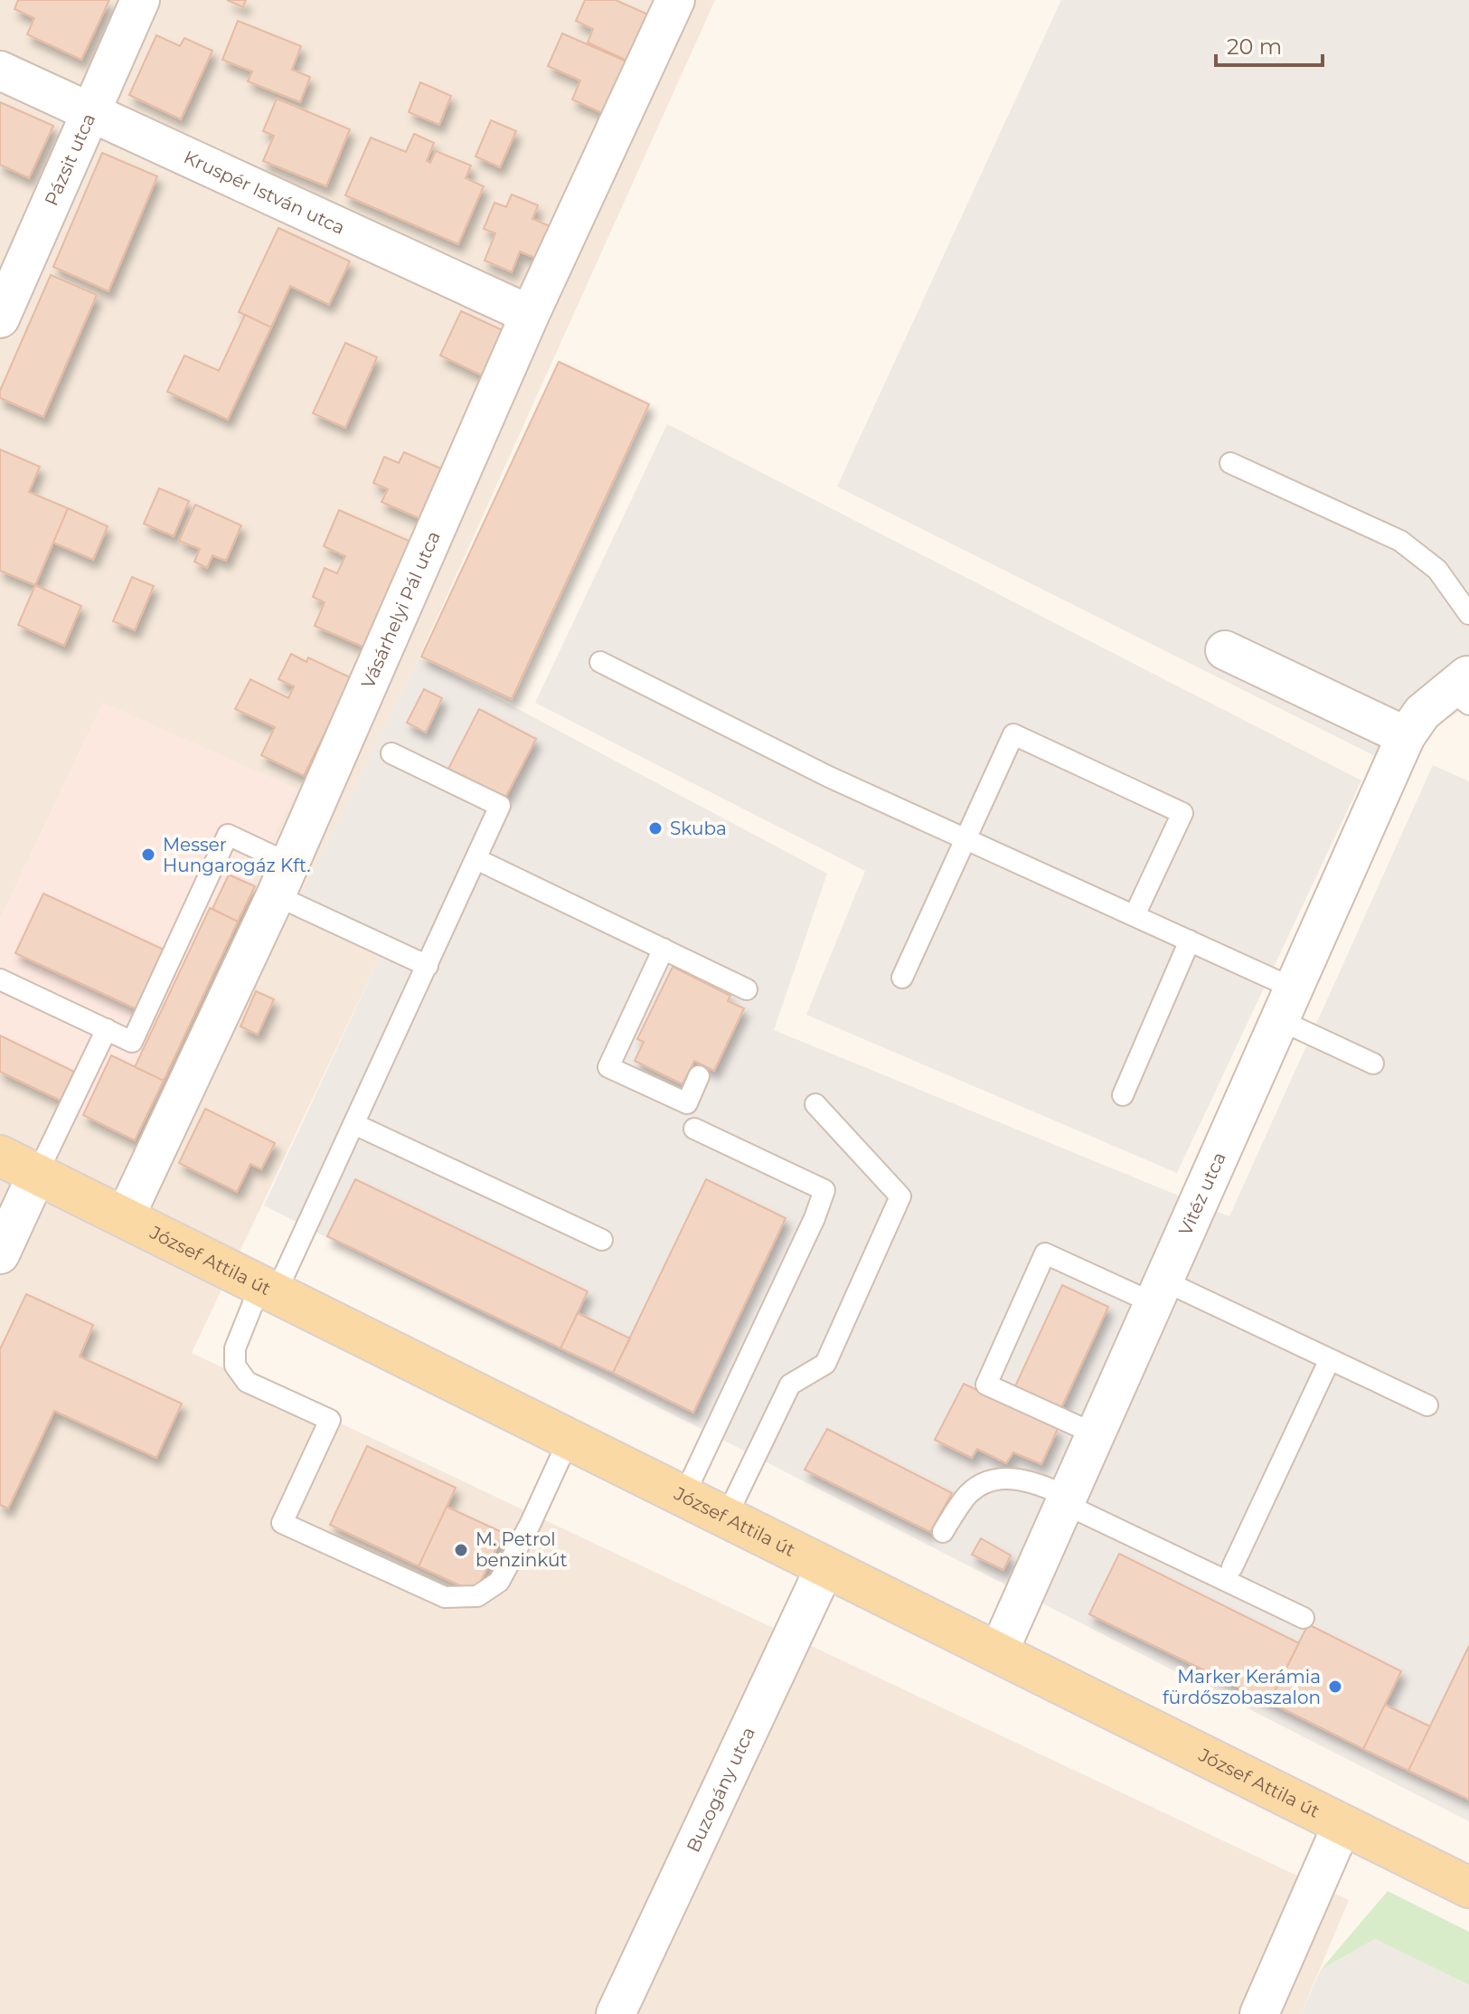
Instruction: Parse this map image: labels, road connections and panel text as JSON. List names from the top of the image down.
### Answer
{
  "streets": {
    "main road": ["József Attila út"],
    "street": [
      "Pázsit utca",
      "Kruspér István utca",
      "Vásárhelyi Pál utca",
      "Vitéz utca",
      "Buzogány utca"
    ]
  },
  "crossings": [
    ["Pázsit utca", "Kruspér István utca"],
    ["Kruspér István utca", "Vásárhelyi Pál utca"],
    ["Vásárhelyi Pál utca", "József Attila út"],
    ["Vitéz utca", "József Attila út"],
    ["József Attila út", "Buzogány utca"]
  ],
  "places": [
    "Skuba",
    "Messer Hungarogáz Kft.",
    "M. Petrol benzinkút",
    "Marker Kerámia fürdőszobaszalon"
  ],
  "scale_bar": "20 m"
}
